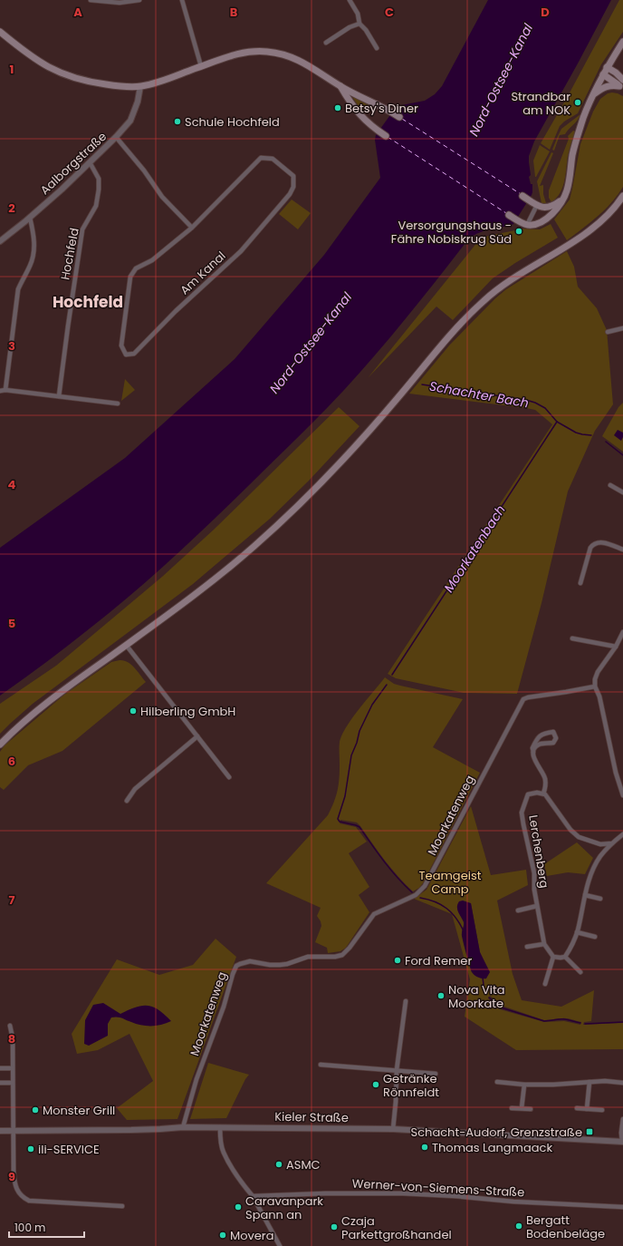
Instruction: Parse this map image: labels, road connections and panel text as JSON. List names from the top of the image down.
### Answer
{
  "streets": {
    "street": [
      "Aalborgstraße",
      "Hochfeld",
      "Am Kanal",
      "Moorkatenweg",
      "Lerchenberg",
      "Kieler Straße",
      "Werner-von-Siemens-Straße"
    ]
  },
  "crossings": [
    ["Aalborgstraße", "Hochfeld"],
    ["Moorkatenweg", "Kieler Straße"]
  ],
  "districts": ["Hochfeld"],
  "water": ["Nord-Ostsee-Kanal", "Schachter Bach", "Moorkatenbach"],
  "parks": ["Teamgeist Camp"],
  "places": {
    "other": [
      "Strandbar am NOK",
      "Betsy's Diner",
      "Schule Hochfeld",
      "Versorgungshaus - Fähre Nobiskrug Süd",
      "Hilberling GmbH",
      "Ford Remer",
      "Nova Vita Moorkate",
      "Getränke Rönnfeldt",
      "Monster Grill",
      "Thomas Langmaack",
      "ili-SERVICE",
      "ASMC",
      "Caravanpark Spann an",
      "Bergatt Bodenbeläge",
      "Czaja Parkettgroßhandel",
      "Movera"
    ],
    "transit": ["Schacht-Audorf, Grenzstraße"]
  },
  "scale_bar": "100 m",
  "grid": {
    "columns": [
      "A",
      "B",
      "C",
      "D"
    ],
    "rows": [
      "1",
      "2",
      "3",
      "4",
      "5",
      "6",
      "7",
      "8",
      "9"
    ]
  }
}
